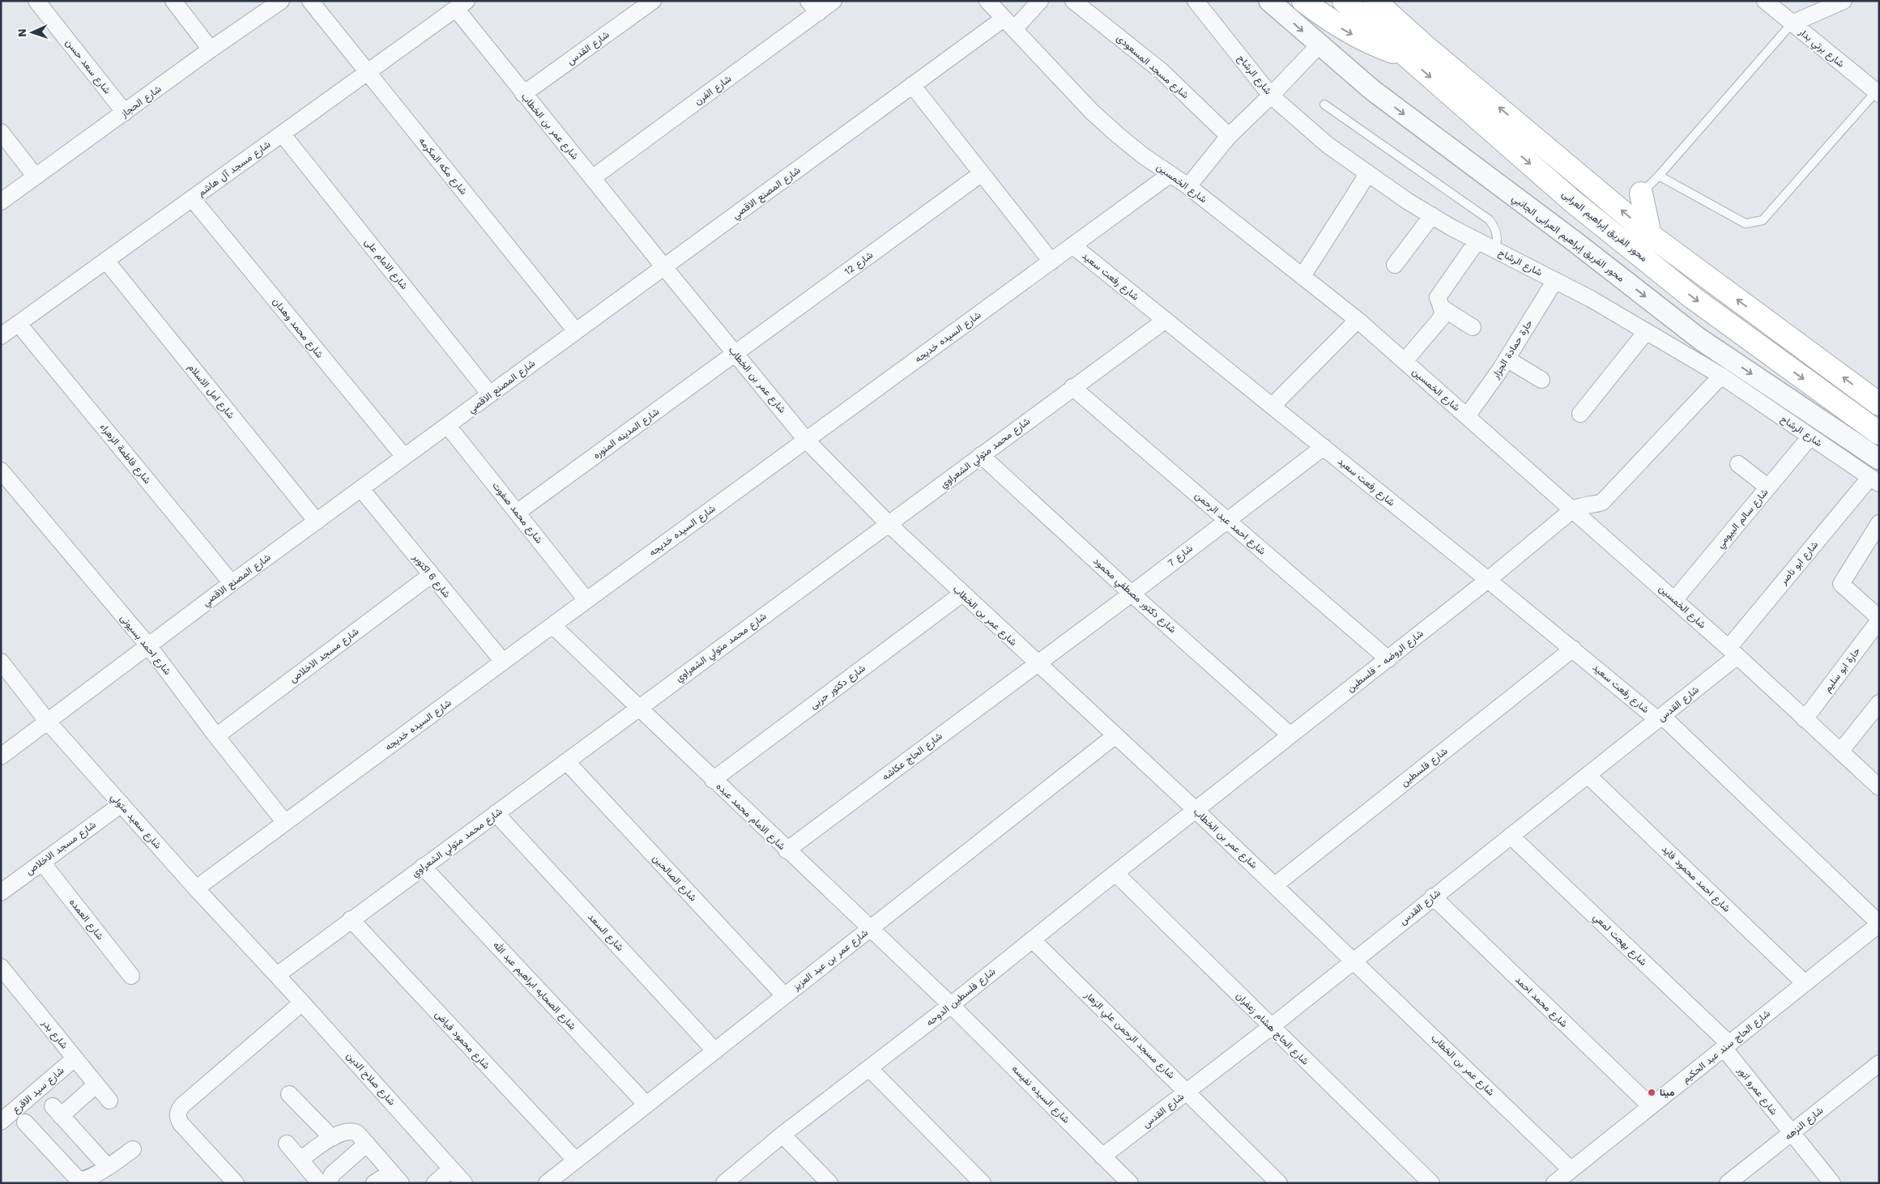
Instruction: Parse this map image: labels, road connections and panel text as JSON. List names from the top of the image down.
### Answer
{
  "streets": {
    "main road": ["محور الفريق إبراهيم العرابى"],
    "street": [
      "شارع القدس",
      "شارع برتي بدار",
      "شارع سعد حسن",
      "شارع مسجد المسعودى",
      "شارع الرشاح",
      "شارع الفرن",
      "شارع الحجاز",
      "شارع عمر بن الخطاب",
      "شارع مكه المكرمه",
      "شارع مسجد آل هاشم",
      "شارع الخمسين",
      "شارع المصنع الاقصي",
      "محور الفريق إبراهيم العرابى الجانبي",
      "شارع 12",
      "شارع الامام على",
      "شارع رفعت سعيد",
      "شارع محمد وهدان",
      "شارع السيده خديجه",
      "حارة حمادة الجزار",
      "شارع امل الاسلام",
      "شارع المدينه المنوره",
      "شارع محمد متولي الشعراوي",
      "شارع فاطمة الزهراء",
      "شارع محمد صفوت",
      "شارع سالم البيومي",
      "شارع احمد عبد الرحمن",
      "شارع 7",
      "شارع ابو ناصر",
      "شارع 6 اكتوبر",
      "شارع دكتور مصطفي محمود",
      "شارع احمد بسيونى",
      "شارع مسجد الاخلاص",
      "شارع الروضه - فلسطين",
      "حارة ابو سليم",
      "شارع دكتور حربى",
      "شارع الحاج عكاشه",
      "شارع فلسطين",
      "شارع الامام محمد عبده",
      "شارع سعيد متولي",
      "شارع الصالحين",
      "شارع احمد محمود فايد",
      "شارع العمده",
      "شارع السعد",
      "شارع بهجت لمعي",
      "شارع عمر بن عبد العزيز",
      "شارع الصحابه ابراهيم عبد الله",
      "شارع فلسطين الدوحه",
      "شارع محمد احمد",
      "شارع الحاج هشام زعفران",
      "شارع بدر",
      "شارع مسجد الرحمن علي الزهار",
      "شارع محمود فياض",
      "شارع الحاج سند عبد الحكيم",
      "شارع صلاح الدين",
      "شارع سيد الاقرع",
      "شارع عمرو انور",
      "شارع السيده نفيسه",
      "شارع النزهه"
    ]
  },
  "crossings": [
    ["شارع القدس", "شارع عمر بن الخطاب"],
    ["شارع القدس", "شارع الخمسين"],
    ["شارع القدس", "شارع رفعت سعيد"],
    ["شارع القدس", "شارع ابو ناصر"],
    ["شارع القدس", "شارع احمد محمود فايد"],
    ["شارع القدس", "شارع بهجت لمعي"],
    ["شارع القدس", "شارع محمد احمد"],
    ["شارع القدس", "شارع الحاج هشام زعفران"],
    ["شارع القدس", "شارع مسجد الرحمن علي الزهار"],
    ["شارع القدس", "شارع السيده نفيسه"],
    ["شارع سعد حسن", "شارع الحجاز"],
    ["شارع الرشاح", "حارة حمادة الجزار"],
    ["شارع الرشاح", "شارع سالم البيومي"],
    ["شارع الرشاح", "شارع ابو ناصر"],
    ["شارع الفرن", "شارع عمر بن الخطاب"],
    ["شارع عمر بن الخطاب", "شارع مسجد آل هاشم"],
    ["شارع عمر بن الخطاب", "شارع المصنع الاقصي"],
    ["شارع عمر بن الخطاب", "شارع 12"],
    ["شارع عمر بن الخطاب", "شارع السيده خديجه"],
    ["شارع عمر بن الخطاب", "شارع المدينه المنوره"],
    ["شارع عمر بن الخطاب", "شارع محمد متولي الشعراوي"],
    ["شارع عمر بن الخطاب", "شارع 7"],
    ["شارع عمر بن الخطاب", "شارع الروضه - فلسطين"],
    ["شارع عمر بن الخطاب", "شارع دكتور حربى"],
    ["شارع عمر بن الخطاب", "شارع الحاج عكاشه"],
    ["شارع عمر بن الخطاب", "شارع فلسطين"],
    ["شارع عمر بن الخطاب", "شارع عمر بن عبد العزيز"],
    ["شارع عمر بن الخطاب", "شارع فلسطين الدوحه"],
    ["شارع عمر بن الخطاب", "شارع الحاج سند عبد الحكيم"],
    ["شارع مكه المكرمه", "شارع مسجد آل هاشم"],
    ["شارع مكه المكرمه", "شارع المصنع الاقصي"],
    ["شارع مسجد آل هاشم", "شارع الامام على"],
    ["شارع مسجد آل هاشم", "شارع محمد وهدان"],
    ["شارع مسجد آل هاشم", "شارع امل الاسلام"],
    ["شارع مسجد آل هاشم", "شارع فاطمة الزهراء"],
    ["شارع الخمسين", "شارع المصنع الاقصي"],
    ["شارع الخمسين", "شارع السيده خديجه"],
    ["شارع الخمسين", "حارة حمادة الجزار"],
    ["شارع الخمسين", "شارع سالم البيومي"],
    ["شارع الخمسين", "شارع ابو ناصر"],
    ["شارع الخمسين", "شارع الروضه - فلسطين"],
    ["شارع الخمسين", "حارة ابو سليم"],
    ["شارع المصنع الاقصي", "شارع الامام على"],
    ["شارع المصنع الاقصي", "شارع محمد وهدان"],
    ["شارع المصنع الاقصي", "شارع امل الاسلام"],
    ["شارع المصنع الاقصي", "شارع فاطمة الزهراء"],
    ["شارع المصنع الاقصي", "شارع محمد صفوت"],
    ["شارع المصنع الاقصي", "شارع 6 اكتوبر"],
    ["شارع المصنع الاقصي", "شارع احمد بسيونى"],
    ["شارع المصنع الاقصي", "شارع سعيد متولي"],
    ["شارع 12", "شارع المدينه المنوره"],
    ["شارع رفعت سعيد", "شارع السيده خديجه"],
    ["شارع رفعت سعيد", "شارع محمد متولي الشعراوي"],
    ["شارع رفعت سعيد", "شارع 7"],
    ["شارع رفعت سعيد", "شارع الروضه - فلسطين"],
    ["شارع رفعت سعيد", "شارع فلسطين"],
    ["شارع رفعت سعيد", "شارع الحاج سند عبد الحكيم"],
    ["شارع السيده خديجه", "شارع محمد صفوت"],
    ["شارع السيده خديجه", "شارع 6 اكتوبر"],
    ["شارع السيده خديجه", "شارع احمد بسيونى"],
    ["شارع السيده خديجه", "شارع الامام محمد عبده"],
    ["شارع السيده خديجه", "شارع سعيد متولي"],
    ["شارع المدينه المنوره", "شارع محمد صفوت"],
    ["شارع محمد متولي الشعراوي", "شارع احمد عبد الرحمن"],
    ["شارع محمد متولي الشعراوي", "شارع دكتور مصطفي محمود"],
    ["شارع محمد متولي الشعراوي", "شارع الامام محمد عبده"],
    ["شارع محمد متولي الشعراوي", "شارع سعيد متولي"],
    ["شارع محمد متولي الشعراوي", "شارع الصالحين"],
    ["شارع محمد متولي الشعراوي", "شارع السعد"],
    ["شارع محمد متولي الشعراوي", "شارع الصحابه ابراهيم عبد الله"],
    ["شارع محمد متولي الشعراوي", "شارع محمود فياض"],
    ["شارع محمد متولي الشعراوي", "شارع صلاح الدين"],
    ["شارع احمد عبد الرحمن", "شارع 7"],
    ["شارع احمد عبد الرحمن", "شارع الروضه - فلسطين"],
    ["شارع 7", "شارع دكتور مصطفي محمود"],
    ["شارع 7", "شارع الحاج عكاشه"],
    ["شارع 6 اكتوبر", "شارع مسجد الاخلاص"],
    ["شارع دكتور مصطفي محمود", "شارع الروضه - فلسطين"],
    ["شارع احمد بسيونى", "شارع مسجد الاخلاص"],
    ["شارع مسجد الاخلاص", "شارع سعيد متولي"],
    ["شارع مسجد الاخلاص", "شارع العمده"],
    ["شارع الروضه - فلسطين", "شارع فلسطين الدوحه"],
    ["شارع دكتور حربى", "شارع الامام محمد عبده"],
    ["شارع الحاج عكاشه", "شارع الامام محمد عبده"],
    ["شارع الامام محمد عبده", "شارع عمر بن عبد العزيز"],
    ["شارع الامام محمد عبده", "شارع فلسطين الدوحه"],
    ["شارع الامام محمد عبده", "شارع السيده نفيسه"],
    ["شارع سعيد متولي", "شارع صلاح الدين"],
    ["شارع الصالحين", "شارع عمر بن عبد العزيز"],
    ["شارع احمد محمود فايد", "شارع الحاج سند عبد الحكيم"],
    ["شارع السعد", "شارع عمر بن عبد العزيز"],
    ["شارع بهجت لمعي", "شارع الحاج سند عبد الحكيم"],
    ["شارع بهجت لمعي", "شارع عمرو انور"],
    ["شارع عمر بن عبد العزيز", "شارع الصحابه ابراهيم عبد الله"],
    ["شارع عمر بن عبد العزيز", "شارع محمود فياض"],
    ["شارع فلسطين الدوحه", "شارع الحاج هشام زعفران"],
    ["شارع فلسطين الدوحه", "شارع مسجد الرحمن علي الزهار"],
    ["شارع فلسطين الدوحه", "شارع السيده نفيسه"],
    ["شارع محمد احمد", "شارع الحاج سند عبد الحكيم"],
    ["شارع بدر", "شارع سيد الاقرع"],
    ["شارع الحاج سند عبد الحكيم", "شارع عمرو انور"],
    ["شارع عمرو انور", "شارع النزهه"]
  ],
  "one_way": ["محور الفريق إبراهيم العرابى الجانبي"],
  "places": ["مينا"],
  "north": "left"
}
